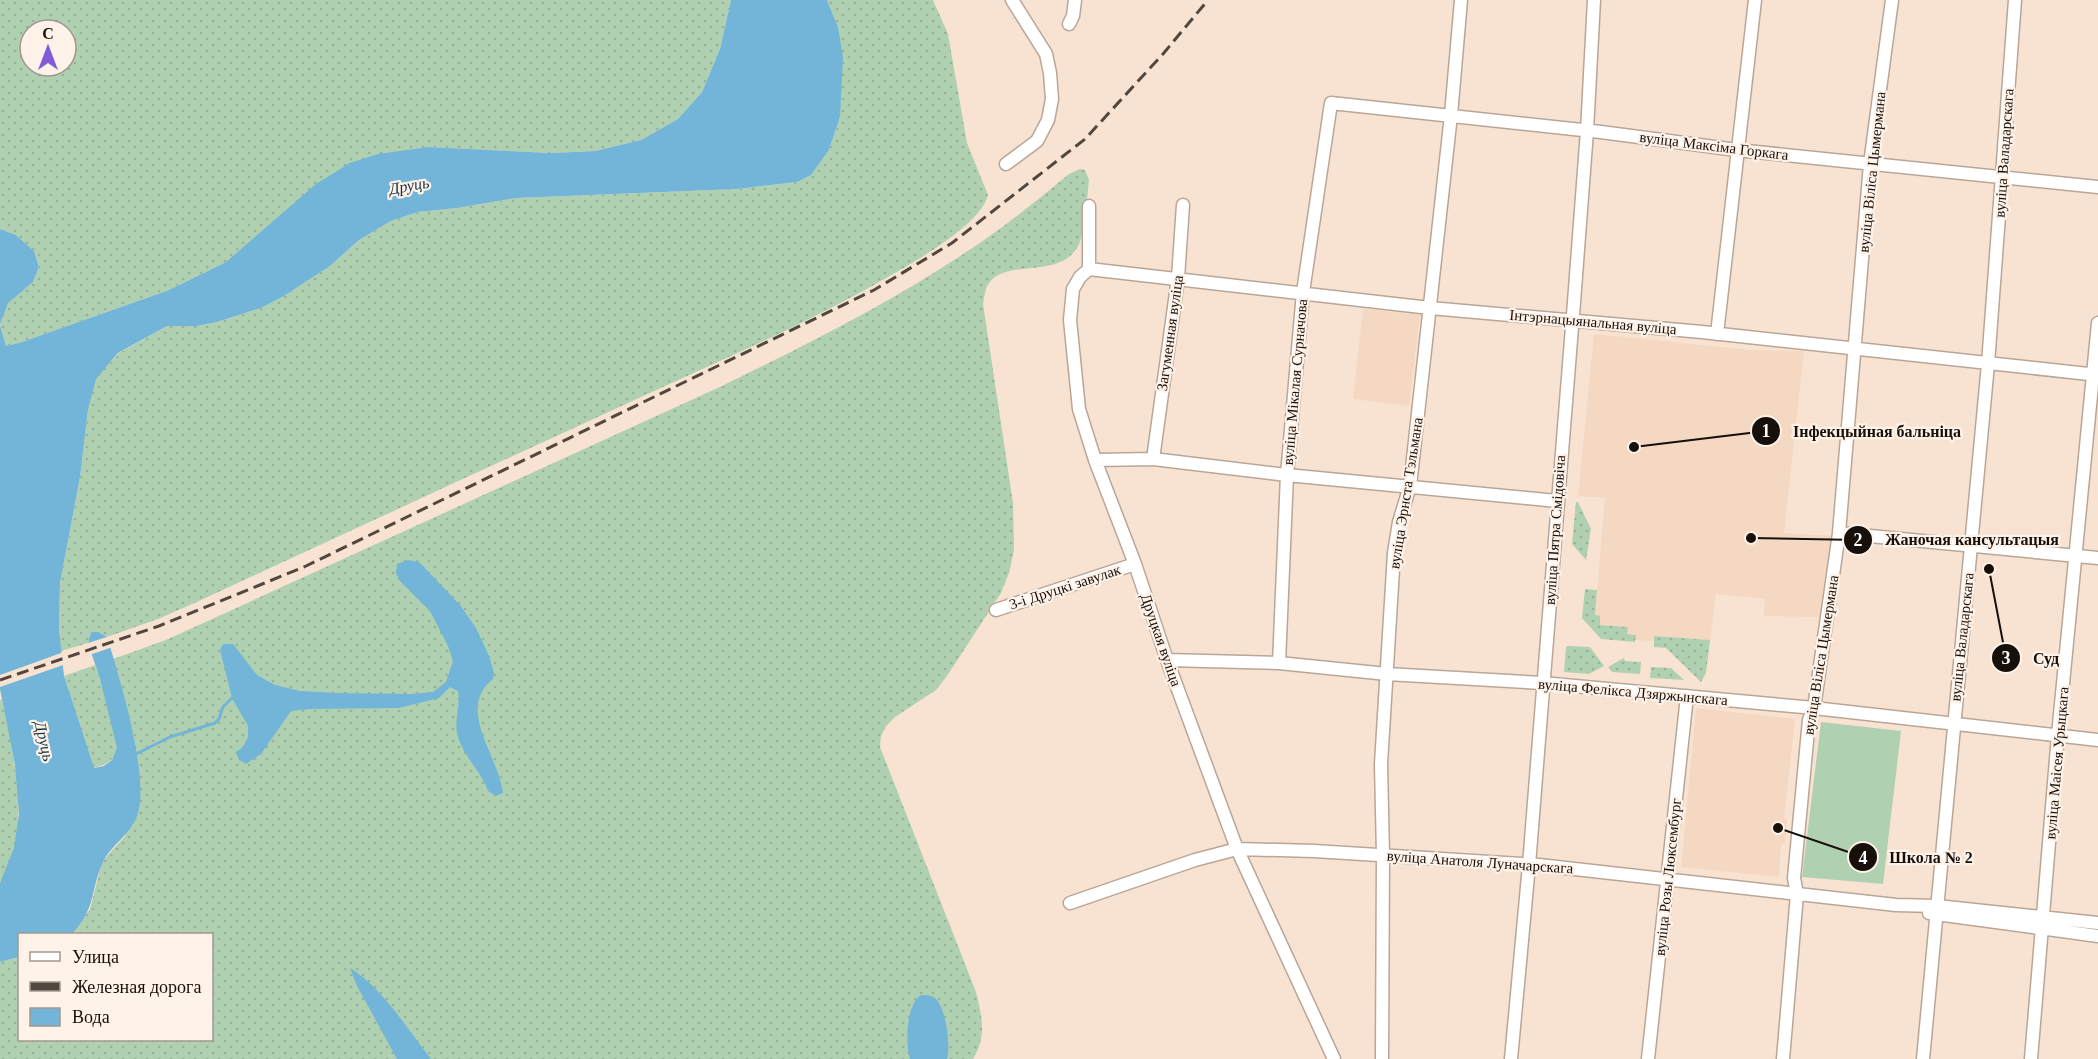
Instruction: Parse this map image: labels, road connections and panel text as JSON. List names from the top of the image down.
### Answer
{
  "streets": {
    "street": [
      "вуліца Максіма Горкага",
      "вуліца Валадарскага",
      "вуліца Віліса Цымермана",
      "Інтэрнацыянальная вуліца",
      "Загуменная вуліца",
      "вуліца Мікалая Сурначова",
      "вуліца Эрнста Тэльмана",
      "вуліца Пятра Смідовіча",
      "3-і Друцкі завулак",
      "Друцкая вуліца",
      "вуліца Фелікса Дзяржынскага",
      "вуліца Маісея Урыцкага",
      "вуліца Анатоля Луначарскага",
      "вуліца Розы Люксембург"
    ]
  },
  "crossings": [
    ["вуліца Максіма Горкага", "вуліца Валадарскага"],
    ["вуліца Максіма Горкага", "вуліца Віліса Цымермана"],
    ["вуліца Максіма Горкага", "вуліца Мікалая Сурначова"],
    ["вуліца Максіма Горкага", "вуліца Эрнста Тэльмана"],
    ["вуліца Максіма Горкага", "вуліца Пятра Смідовіча"],
    ["вуліца Валадарскага", "Інтэрнацыянальная вуліца"],
    ["вуліца Валадарскага", "вуліца Фелікса Дзяржынскага"],
    ["вуліца Валадарскага", "вуліца Анатоля Луначарскага"],
    ["вуліца Віліса Цымермана", "Інтэрнацыянальная вуліца"],
    ["вуліца Віліса Цымермана", "вуліца Фелікса Дзяржынскага"],
    ["вуліца Віліса Цымермана", "вуліца Анатоля Луначарскага"],
    ["Інтэрнацыянальная вуліца", "Загуменная вуліца"],
    ["Інтэрнацыянальная вуліца", "вуліца Мікалая Сурначова"],
    ["Інтэрнацыянальная вуліца", "вуліца Эрнста Тэльмана"],
    ["Інтэрнацыянальная вуліца", "вуліца Пятра Смідовіча"],
    ["Інтэрнацыянальная вуліца", "Друцкая вуліца"],
    ["Інтэрнацыянальная вуліца", "вуліца Маісея Урыцкага"],
    ["вуліца Мікалая Сурначова", "вуліца Фелікса Дзяржынскага"],
    ["вуліца Эрнста Тэльмана", "вуліца Фелікса Дзяржынскага"],
    ["вуліца Эрнста Тэльмана", "вуліца Анатоля Луначарскага"],
    ["вуліца Пятра Смідовіча", "вуліца Фелікса Дзяржынскага"],
    ["вуліца Пятра Смідовіча", "вуліца Анатоля Луначарскага"],
    ["3-і Друцкі завулак", "Друцкая вуліца"],
    ["Друцкая вуліца", "вуліца Фелікса Дзяржынскага"],
    ["Друцкая вуліца", "вуліца Анатоля Луначарскага"],
    ["вуліца Фелікса Дзяржынскага", "вуліца Маісея Урыцкага"],
    ["вуліца Фелікса Дзяржынскага", "вуліца Розы Люксембург"],
    ["вуліца Маісея Урыцкага", "вуліца Анатоля Луначарскага"],
    ["вуліца Анатоля Луначарскага", "вуліца Розы Люксембург"]
  ],
  "water": ["Друць"],
  "places": [
    "Інфекцыйная бальніца",
    "Жаночая кансультацыя",
    "Суд",
    "Школа № 2"
  ],
  "legend": ["Улица", "Железная дорога", "Вода"],
  "north": "top"
}
